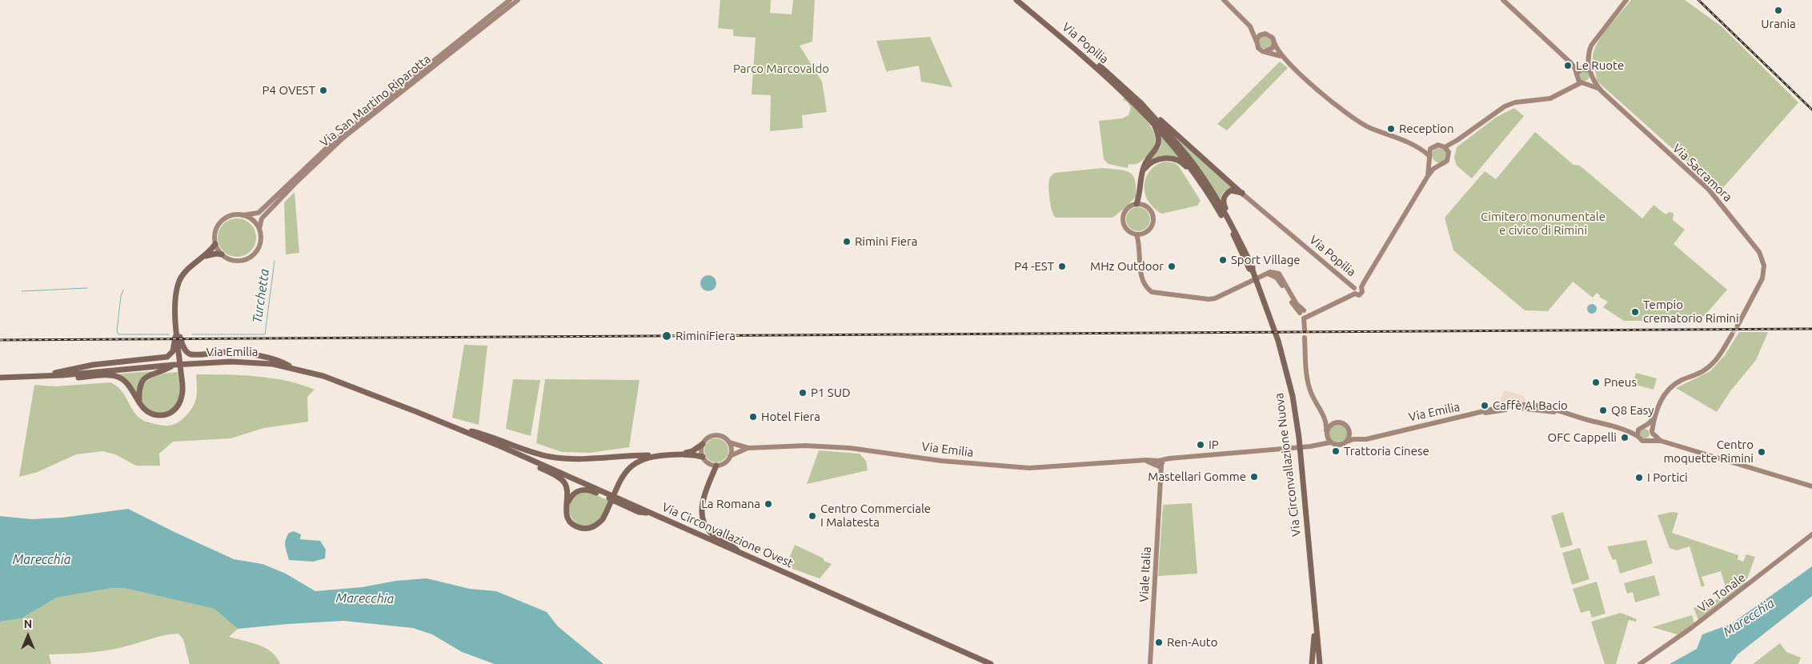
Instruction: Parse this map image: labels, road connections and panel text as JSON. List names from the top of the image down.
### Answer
{
  "streets": {
    "main road": [
      "Via Popilia",
      "Via Emilia",
      "Via Circonvallazione Nuova",
      "Via Circonvallazione Ovest"
    ],
    "street": [
      "Via San Martino Riparotta",
      "Via Sacramora",
      "Viale Italia",
      "Via Tonale"
    ]
  },
  "crossings": [
    ["Via Popilia", "Via Circonvallazione Nuova"],
    ["Via Emilia", "Via Circonvallazione Ovest"],
    ["Via Emilia", "Viale Italia"]
  ],
  "water": ["Turchetta", "Marecchia"],
  "parks": ["Parco Marcovaldo", "Cimitero monumentale e civico di Rimini"],
  "places": [
    "Urania",
    "Le Ruote",
    "P4 OVEST",
    "Reception",
    "Rimini Fiera",
    "Sport Village",
    "P4 -EST",
    "MHz Outdoor",
    "Tempio crematorio Rimini",
    "RiminiFiera",
    "Pneus",
    "P1 SUD",
    "Caffè Al Bacio",
    "Q8 Easy",
    "Hotel Fiera",
    "OFC Cappelli",
    "IP",
    "Trattoria Cinese",
    "Centro moquette Rimini",
    "Mastellari Gomme",
    "I Portici",
    "La Romana",
    "Centro Commerciale I Malatesta",
    "Ren-Auto"
  ],
  "north": "top"
}
